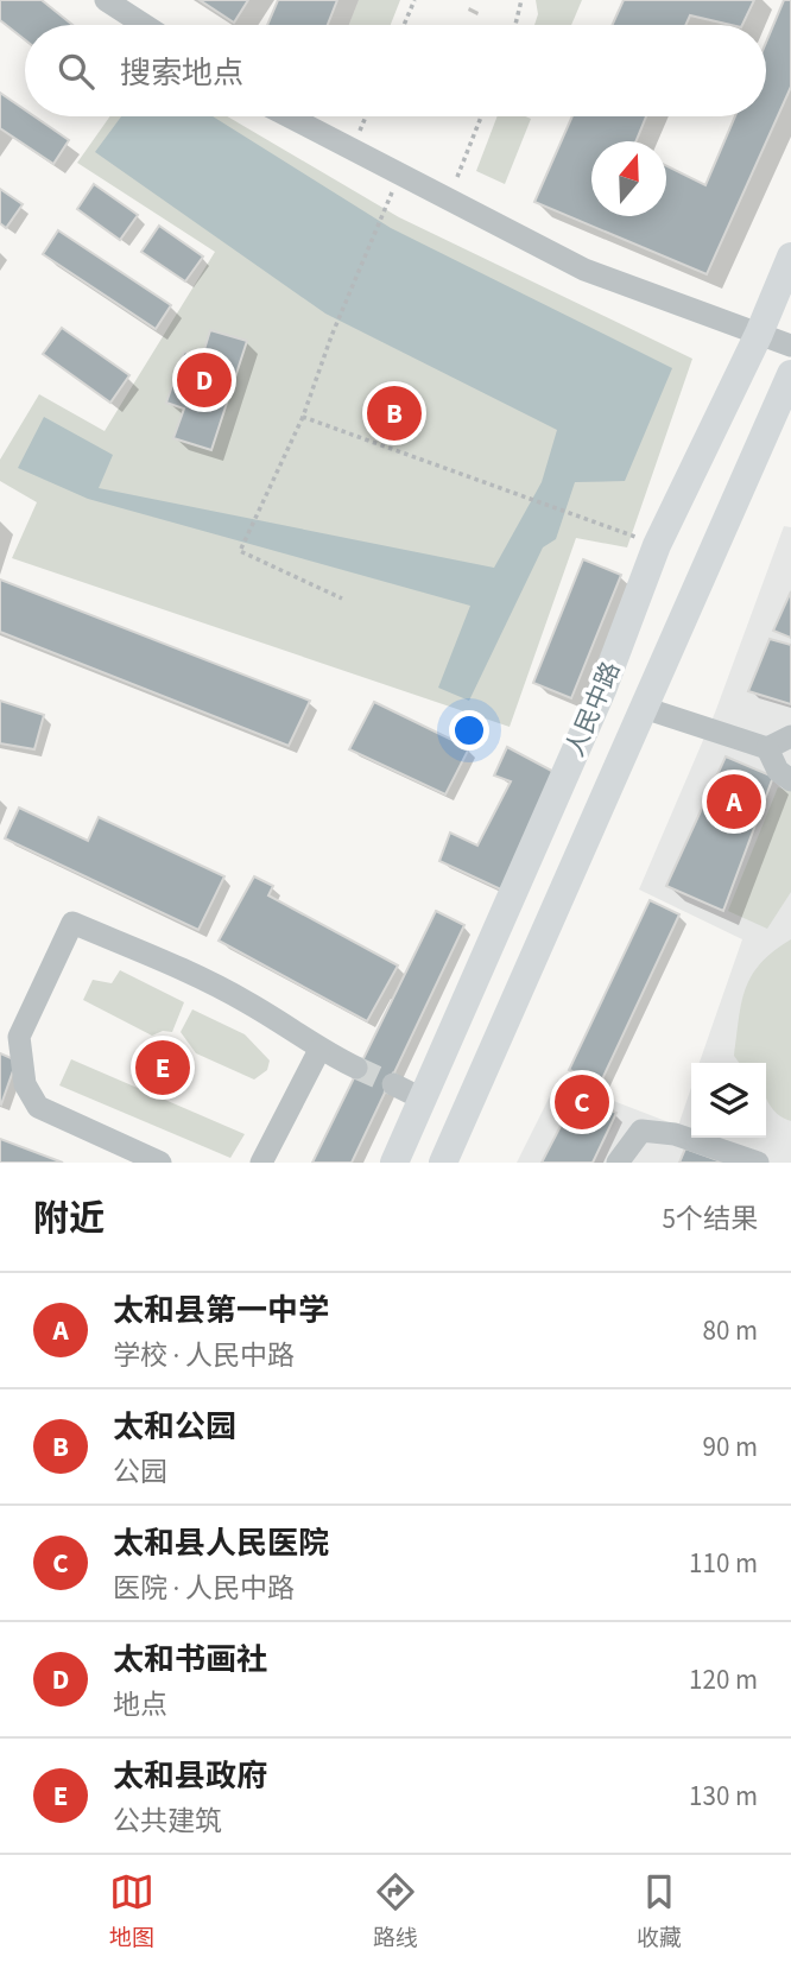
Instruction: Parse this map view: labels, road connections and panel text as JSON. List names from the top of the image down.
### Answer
{
  "streets": {
    "main road": ["人民中路"]
  },
  "north": "top",
  "page": {
    "search": "搜索地点",
    "pins": [
      "D",
      "B",
      "A",
      "E",
      "C"
    ],
    "heading": ["附近", "5个结果"],
    "list": [
      {
        "mark": "A",
        "name": "太和县第一中学",
        "note": "学校 · 人民中路",
        "value": "80 m"
      },
      {
        "mark": "B",
        "name": "太和公园",
        "note": "公园",
        "value": "90 m"
      },
      {
        "mark": "C",
        "name": "太和县人民医院",
        "note": "医院 · 人民中路",
        "value": "110 m"
      },
      {
        "mark": "D",
        "name": "太和书画社",
        "note": "地点",
        "value": "120 m"
      },
      {
        "mark": "E",
        "name": "太和县政府",
        "note": "公共建筑",
        "value": "130 m"
      }
    ],
    "nav": ["地图", "路线", "收藏"]
  }
}
